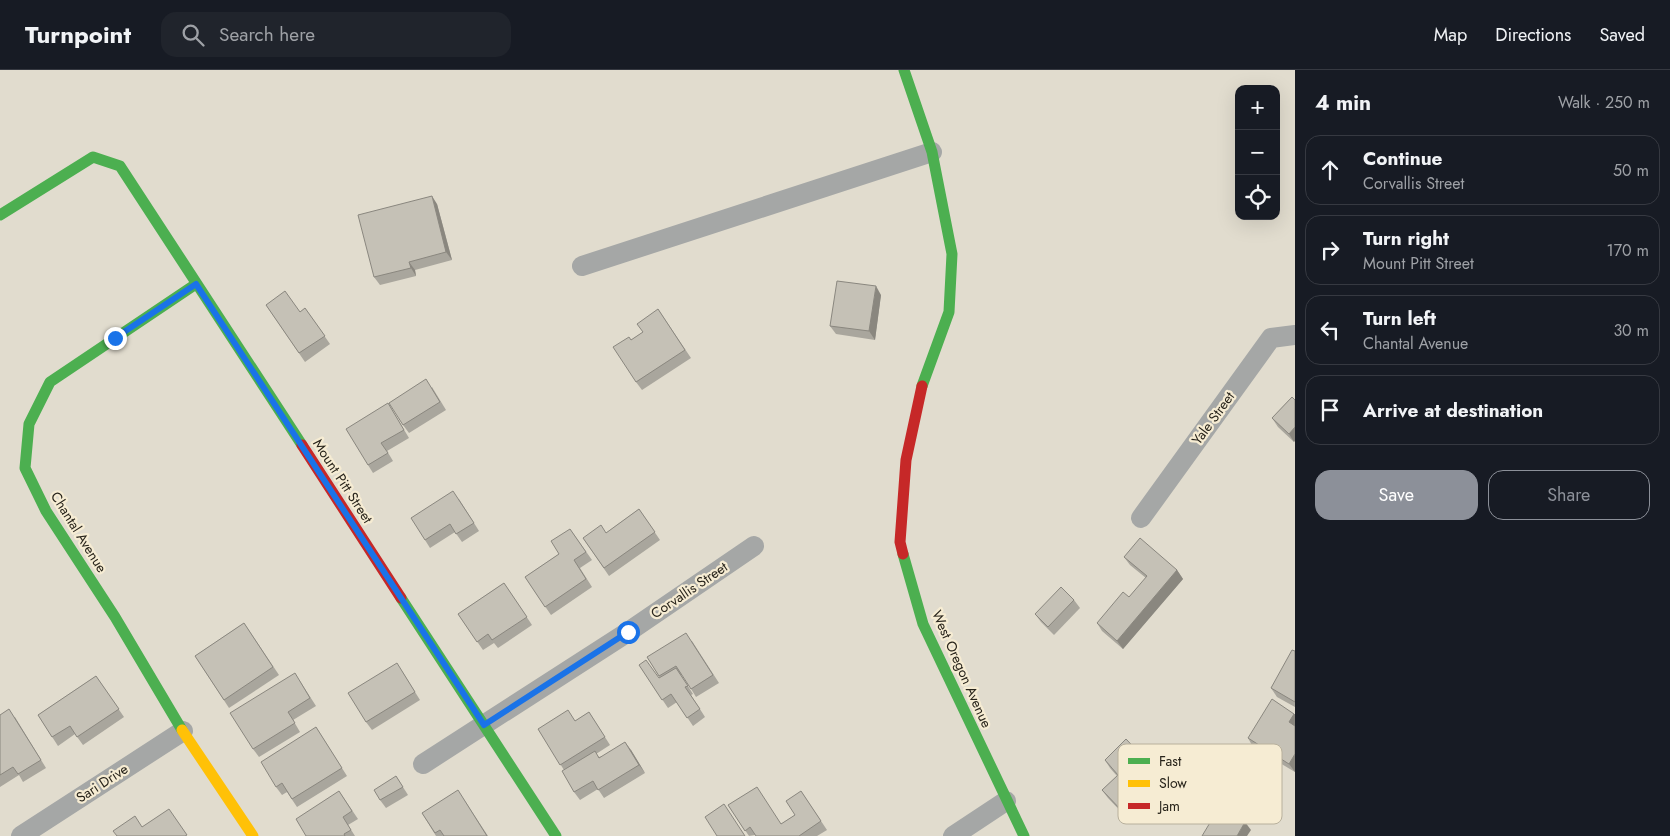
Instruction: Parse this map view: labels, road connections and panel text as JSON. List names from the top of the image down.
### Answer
{
  "streets": {
    "street": [
      "Yale Street",
      "Mount Pitt Street",
      "Chantal Avenue",
      "Corvallis Street",
      "West Oregon Avenue",
      "Sari Drive"
    ]
  },
  "crossings": [
    ["Mount Pitt Street", "Chantal Avenue"],
    ["Mount Pitt Street", "Corvallis Street"],
    ["Chantal Avenue", "Sari Drive"]
  ],
  "legend": ["Fast", "Slow", "Jam"],
  "page": {
    "header": "Turnpoint",
    "search": "Search here",
    "nav": ["Map", "Directions", "Saved"],
    "heading": ["4 min", "Walk · 250 m"],
    "map_buttons": ["+", "−"],
    "list": [
      ["Continue", "Corvallis Street", "50 m"],
      ["Turn right", "Mount Pitt Street", "170 m"],
      ["Turn left", "Chantal Avenue", "30 m"],
      "Arrive at destination"
    ],
    "buttons": ["Save", "Share"]
  }
}
